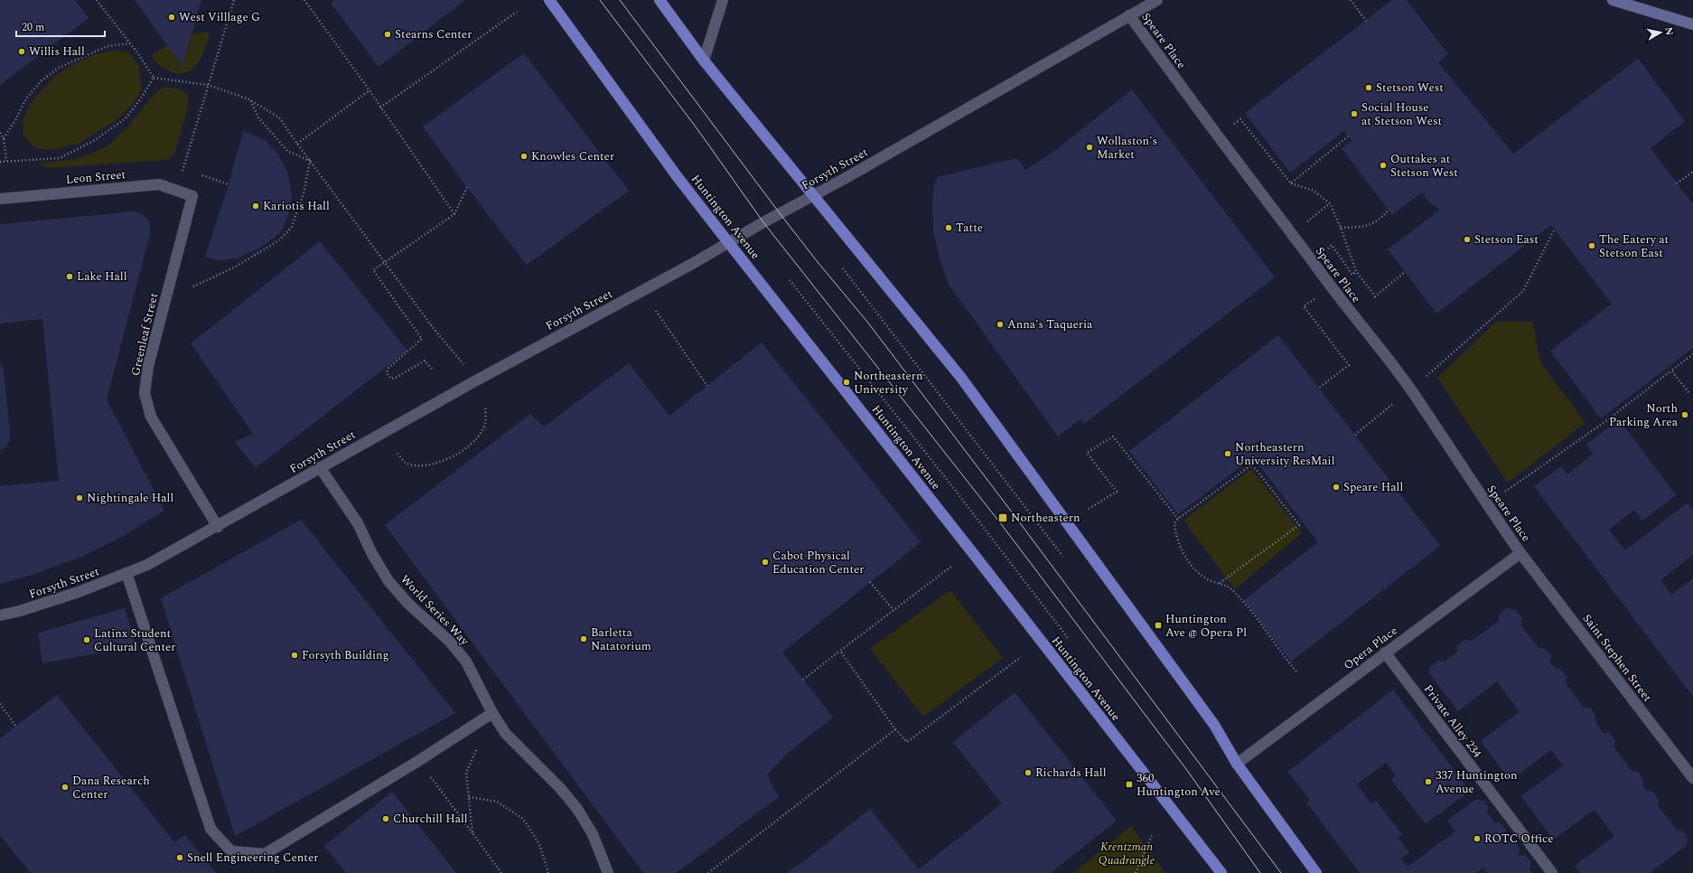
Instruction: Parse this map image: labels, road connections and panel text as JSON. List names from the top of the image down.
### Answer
{
  "streets": {
    "main road": ["Huntington Avenue"],
    "street": [
      "Speare Place",
      "Forsyth Street",
      "Leon Street",
      "Greenleaf Street",
      "World Series Way",
      "Opera Place",
      "Saint Stephen Street",
      "Private Alley 234"
    ]
  },
  "crossings": [
    ["Speare Place", "Forsyth Street"],
    ["Speare Place", "Opera Place"],
    ["Speare Place", "Saint Stephen Street"],
    ["Forsyth Street", "Huntington Avenue"],
    ["Forsyth Street", "Greenleaf Street"],
    ["Forsyth Street", "World Series Way"],
    ["Leon Street", "Greenleaf Street"],
    ["Opera Place", "Saint Stephen Street"],
    ["Opera Place", "Private Alley 234"]
  ],
  "parks": ["Krentzman Quadrangle"],
  "places": {
    "other": [
      "West Villlage G",
      "Stearns Center",
      "Willis Hall",
      "Stetson West",
      "Social House at Stetson West",
      "Wollaston's Market",
      "Knowles Center",
      "Outtakes at Stetson West",
      "Kariotis Hall",
      "Tatte",
      "Stetson East",
      "The Eatery at Stetson East",
      "Lake Hall",
      "Anna's Taqueria",
      "Northeastern University",
      "North Parking Area",
      "Northeastern University ResMail",
      "Speare Hall",
      "Nightingale Hall",
      "Cabot Physical Education Center",
      "Barletta Natatorium",
      "Latinx Student Cultural Center",
      "Forsyth Building",
      "Richards Hall",
      "337 Huntington Avenue",
      "Dana Research Center",
      "Churchill Hall",
      "ROTC Office",
      "Snell Engineering Center"
    ],
    "transit": ["Northeastern", "Huntington Ave @ Opera Pl", "360 Huntington Ave"]
  },
  "scale_bar": "20 m",
  "north": "right"
}
